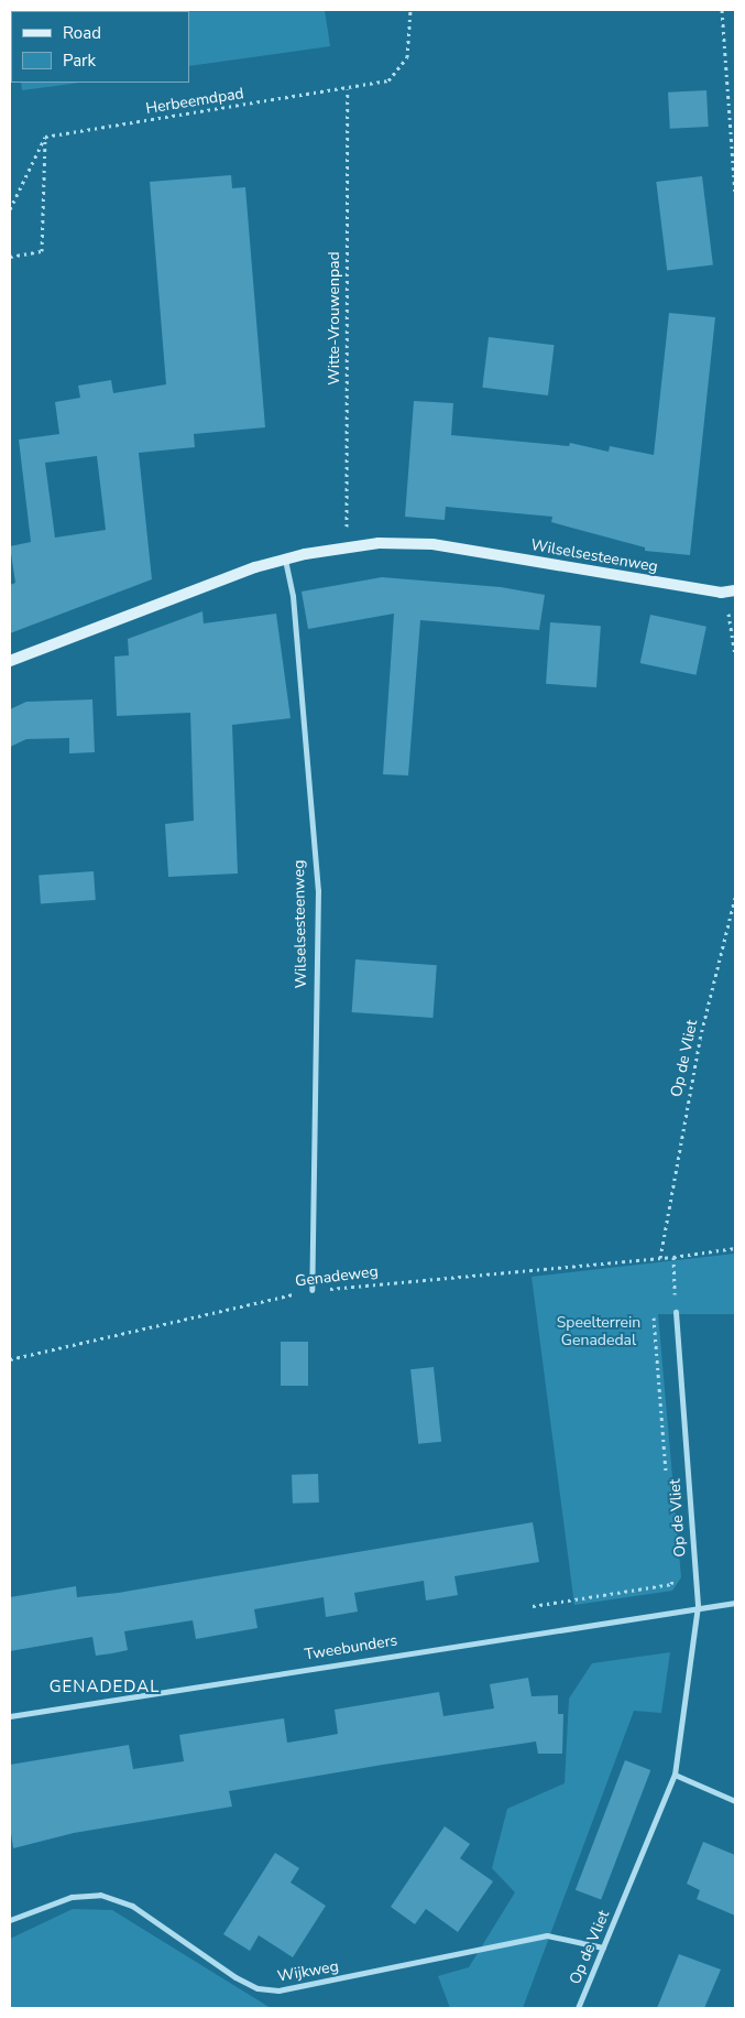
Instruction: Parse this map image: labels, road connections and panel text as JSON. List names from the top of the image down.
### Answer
{
  "streets": {
    "street": [
      "Wilselsesteenweg",
      "Op de Vliet",
      "Tweebunders",
      "Wijkweg"
    ],
    "path": ["Herbeemdpad", "Witte-Vrouwenpad", "Genadeweg"]
  },
  "crossings": [
    ["Herbeemdpad", "Witte-Vrouwenpad"],
    ["Witte-Vrouwenpad", "Wilselsesteenweg"],
    ["Wilselsesteenweg", "Genadeweg"],
    ["Op de Vliet", "Genadeweg"],
    ["Op de Vliet", "Tweebunders"],
    ["Op de Vliet", "Wijkweg"]
  ],
  "districts": ["GENADEDAL"],
  "parks": ["Speelterrein Genadedal"],
  "legend": ["Road", "Park"]
}
